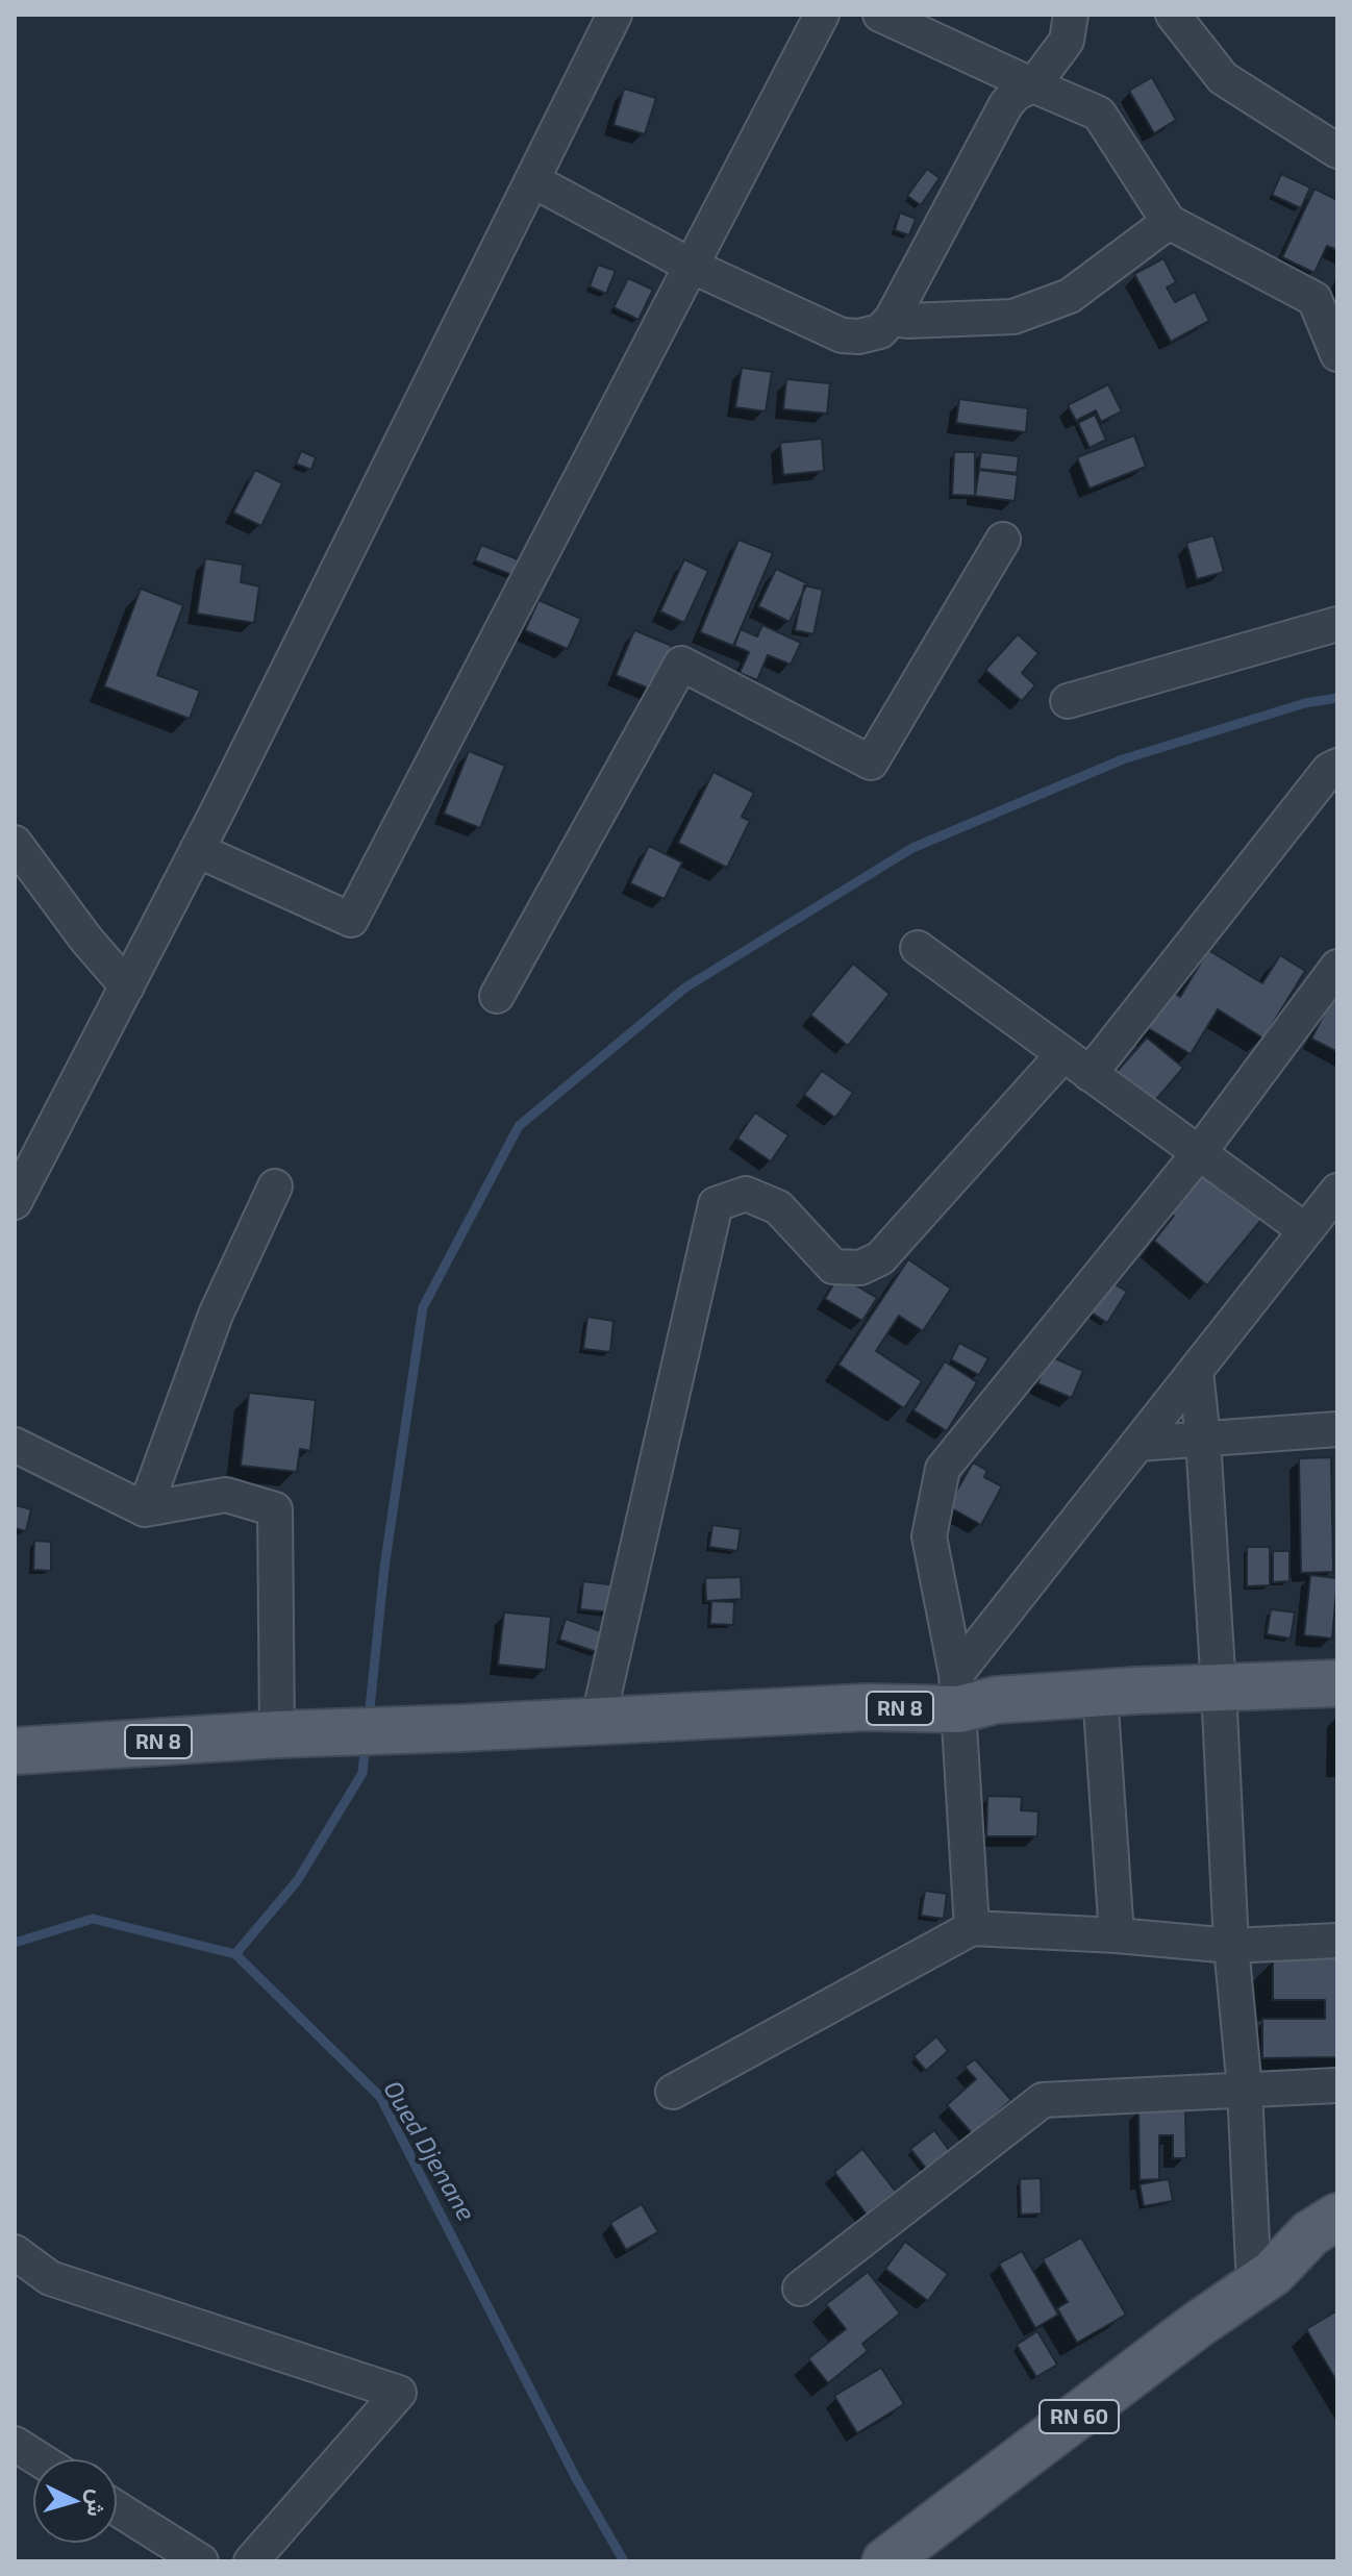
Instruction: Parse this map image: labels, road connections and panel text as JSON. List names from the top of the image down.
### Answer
{
  "streets": {
    "main road": ["RN 8", "RN 60"]
  },
  "water": ["Oued Djenane"],
  "north": "right"
}
